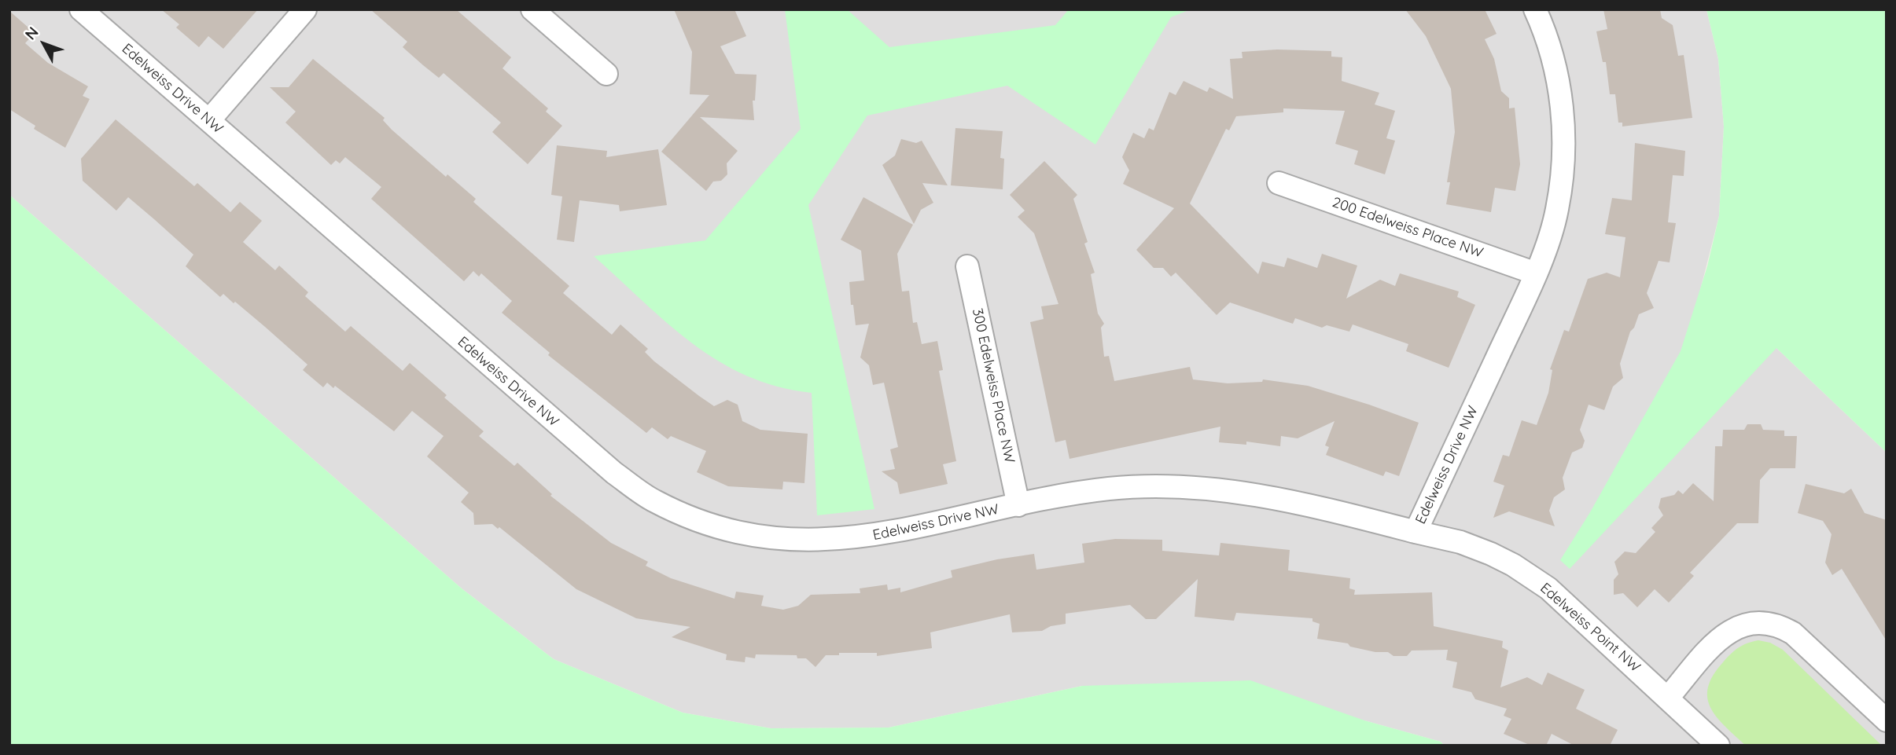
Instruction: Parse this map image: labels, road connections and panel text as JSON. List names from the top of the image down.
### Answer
{
  "streets": {
    "street": [
      "Edelweiss Drive NW",
      "200 Edelweiss Place NW",
      "300 Edelweiss Place NW",
      "Edelweiss Point NW"
    ]
  },
  "crossings": [
    ["Edelweiss Drive NW", "200 Edelweiss Place NW"],
    ["Edelweiss Drive NW", "300 Edelweiss Place NW"],
    ["Edelweiss Drive NW", "Edelweiss Point NW"]
  ],
  "north": "top left"
}
